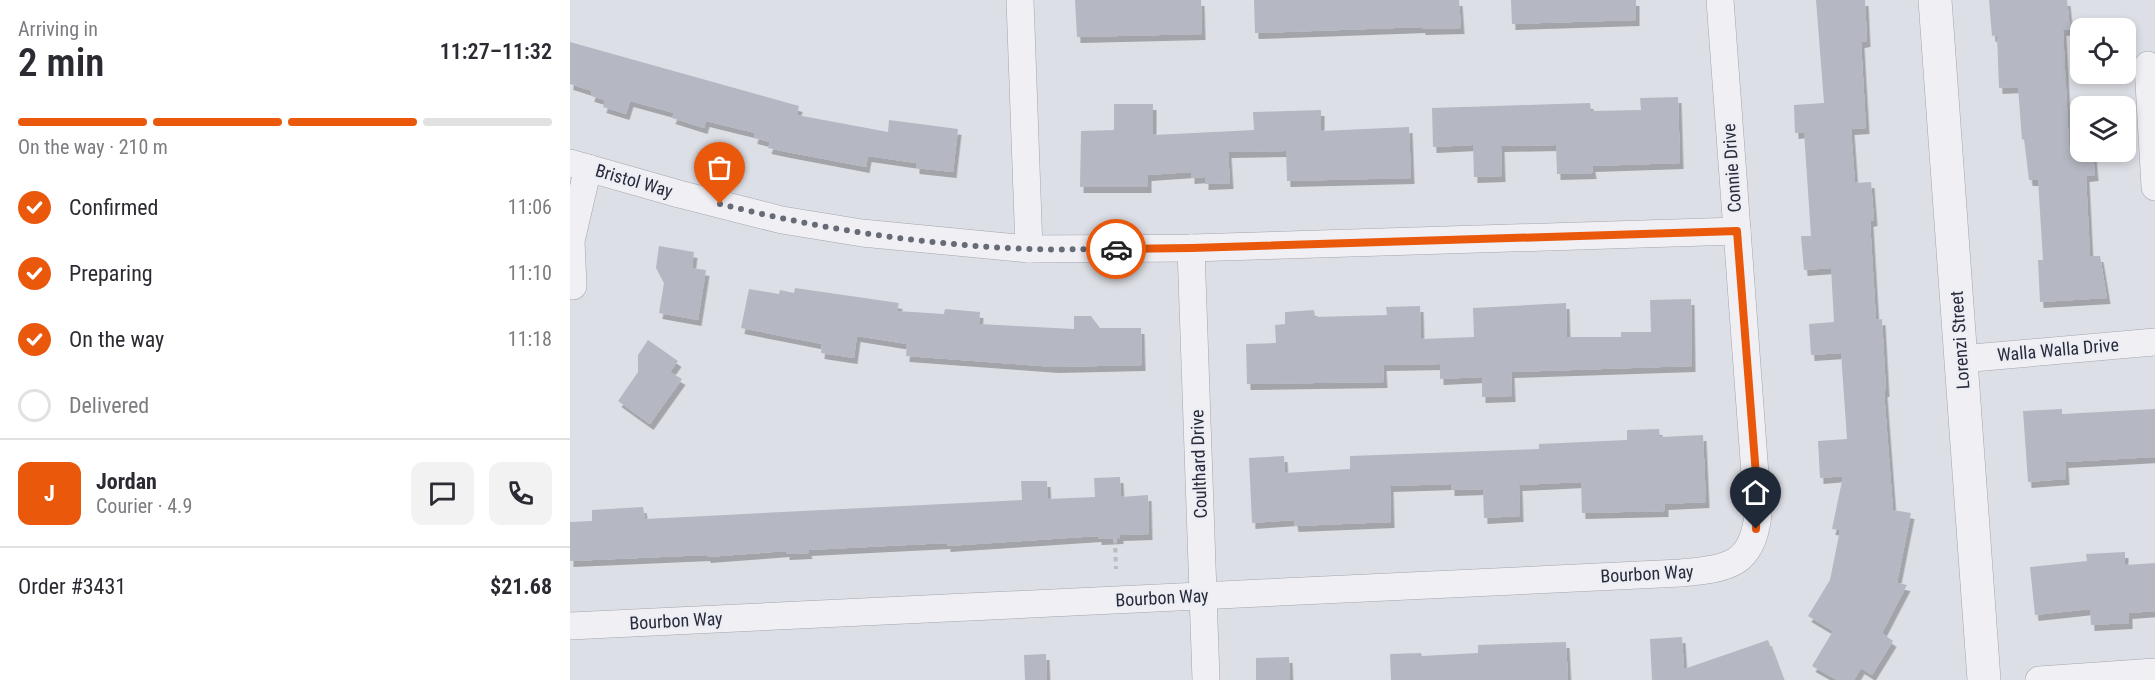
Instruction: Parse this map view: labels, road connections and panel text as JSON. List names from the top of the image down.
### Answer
{
  "streets": {
    "street": [
      "Connie Drive",
      "Bristol Way",
      "Lorenzi Street",
      "Walla Walla Drive",
      "Coulthard Drive",
      "Bourbon Way"
    ]
  },
  "crossings": [
    ["Connie Drive", "Bristol Way"],
    ["Connie Drive", "Bourbon Way"],
    ["Bristol Way", "Coulthard Drive"],
    ["Lorenzi Street", "Walla Walla Drive"],
    ["Coulthard Drive", "Bourbon Way"]
  ],
  "page": {
    "heading": ["2 min", "Arriving in", "11:27–11:32"],
    "panel": [
      "Jordan",
      "Courier · 4.9",
      "Order #3431",
      "$21.68"
    ],
    "bar": "On the way · 210 m",
    "list": [
      ["Confirmed", "11:06"],
      ["Preparing", "11:10"],
      ["On the way", "11:18"],
      "Delivered"
    ],
    "round": "J"
  }
}
